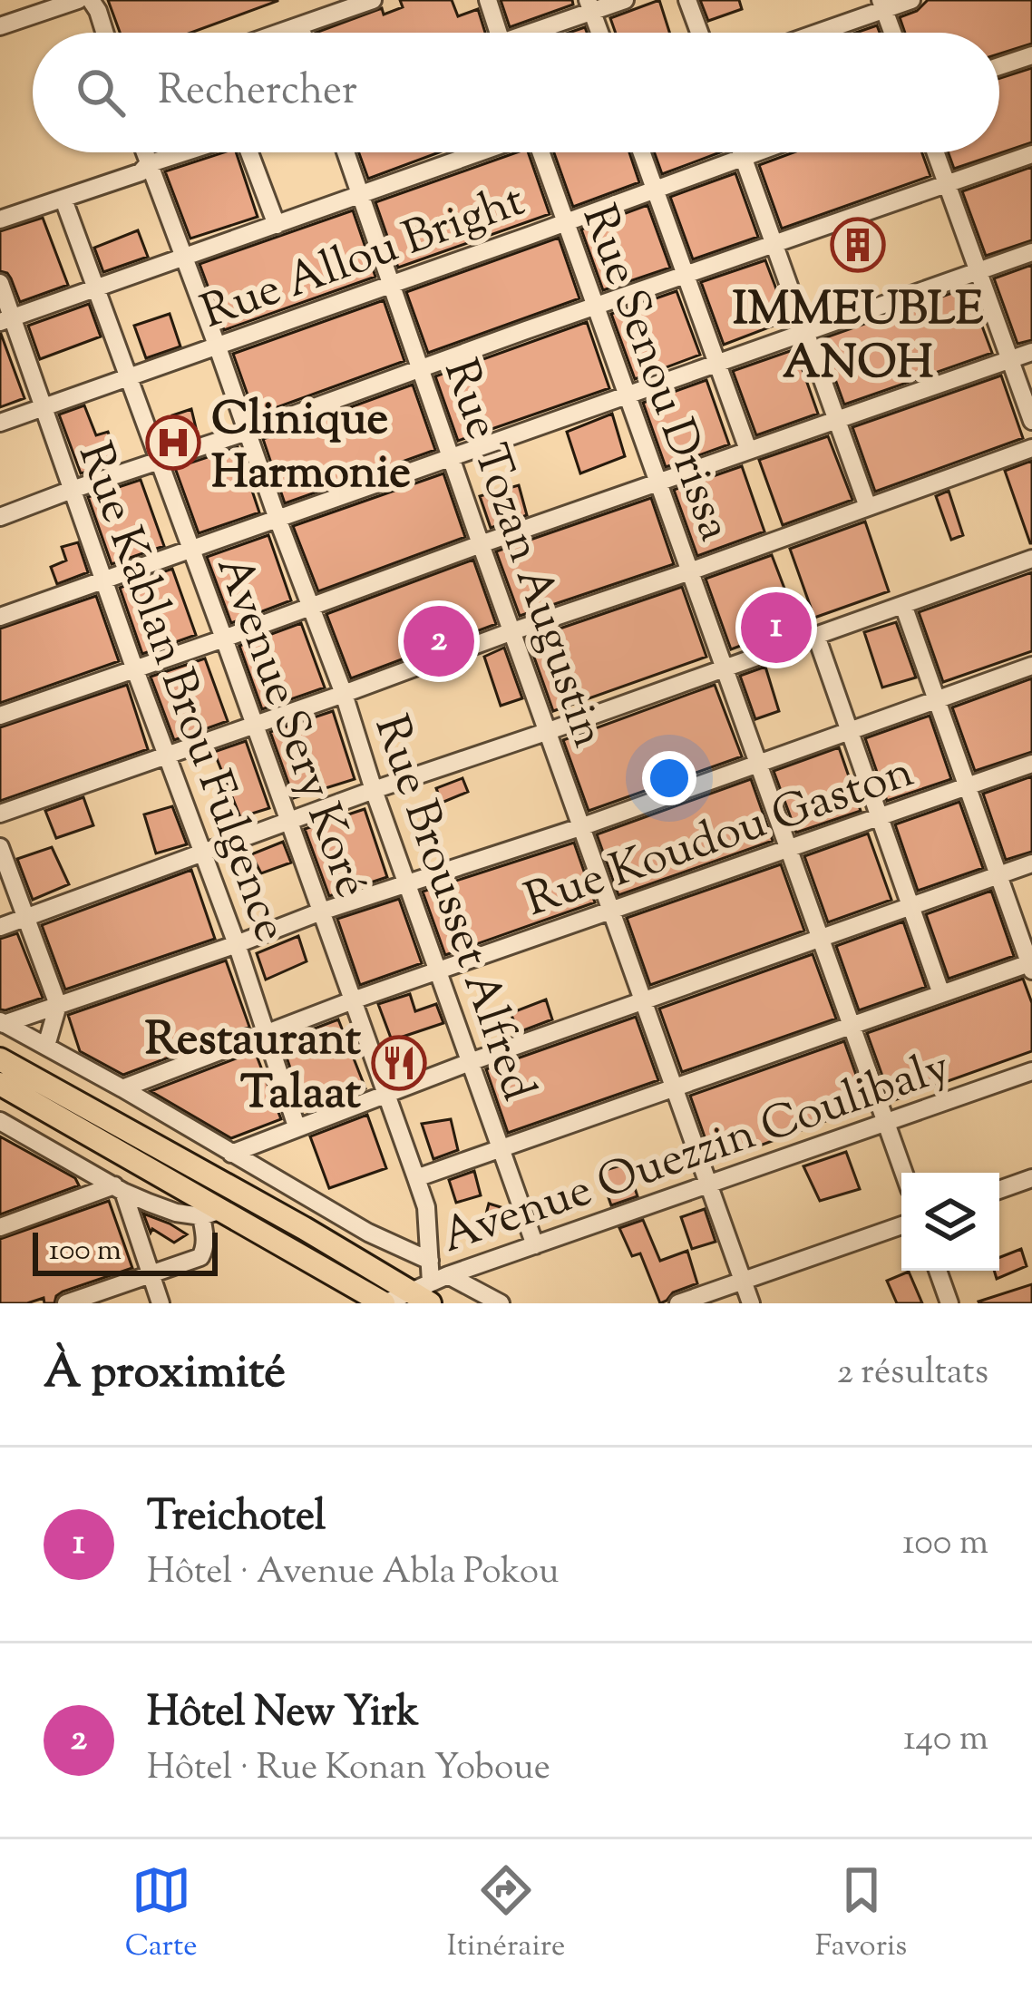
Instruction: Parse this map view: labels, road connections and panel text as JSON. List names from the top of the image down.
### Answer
{
  "streets": {
    "street": [
      "Rue Allou Bright",
      "Rue Senou Drissa",
      "Rue Tozan Augustin",
      "Rue Kablan Brou Fulgence",
      "Avenue Sery Koré",
      "Rue Koudou Gaston",
      "Rue Brousset Alfred",
      "Avenue Ouezzin Coulibaly"
    ]
  },
  "crossings": [
    ["Rue Allou Bright", "Rue Senou Drissa"],
    ["Rue Allou Bright", "Rue Tozan Augustin"],
    ["Rue Allou Bright", "Rue Kablan Brou Fulgence"],
    ["Rue Allou Bright", "Avenue Sery Koré"],
    ["Rue Allou Bright", "Rue Brousset Alfred"],
    ["Rue Senou Drissa", "Rue Koudou Gaston"],
    ["Rue Senou Drissa", "Avenue Ouezzin Coulibaly"],
    ["Rue Tozan Augustin", "Rue Koudou Gaston"],
    ["Rue Tozan Augustin", "Avenue Ouezzin Coulibaly"],
    ["Rue Kablan Brou Fulgence", "Rue Koudou Gaston"],
    ["Avenue Sery Koré", "Rue Koudou Gaston"],
    ["Avenue Sery Koré", "Avenue Ouezzin Coulibaly"],
    ["Rue Koudou Gaston", "Rue Brousset Alfred"],
    ["Rue Brousset Alfred", "Avenue Ouezzin Coulibaly"]
  ],
  "places": {
    "building": ["IMMEUBLE ANOH"],
    "hospital": ["Clinique Harmonie"],
    "restaurant": ["Restaurant Talaat"]
  },
  "scale_bar": "100 m",
  "page": {
    "search": "Rechercher",
    "pins": ["1", "2"],
    "scale": "100 m",
    "heading": ["À proximité", "2 résultats"],
    "list": [
      {
        "mark": "1",
        "name": "Treichotel",
        "note": "Hôtel · Avenue Abla Pokou",
        "value": "100 m"
      },
      {
        "mark": "2",
        "name": "Hôtel New Yirk",
        "note": "Hôtel · Rue Konan Yoboue",
        "value": "140 m"
      }
    ],
    "nav": ["Carte", "Itinéraire", "Favoris"]
  }
}
